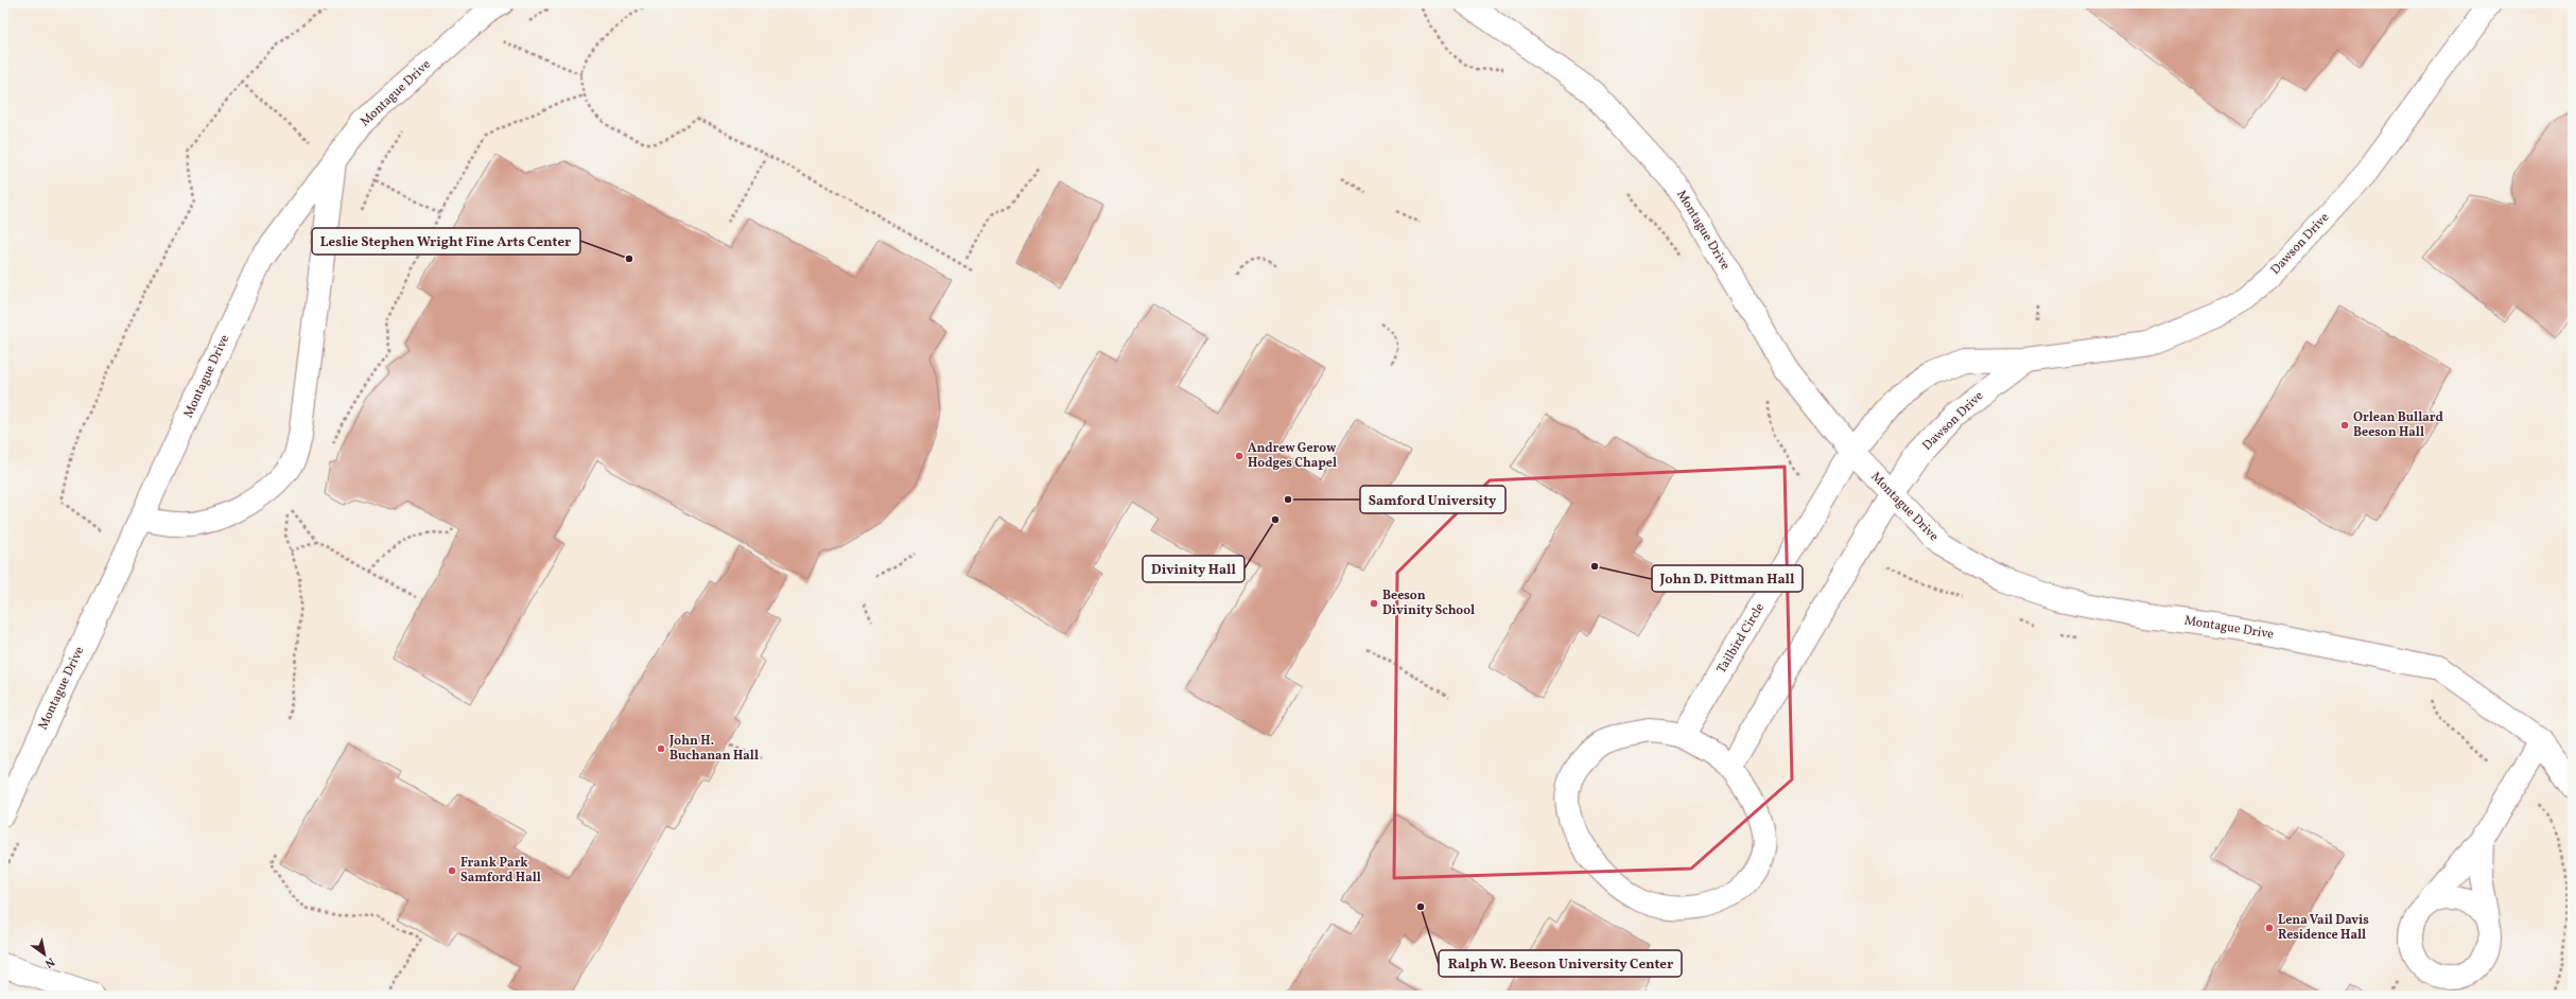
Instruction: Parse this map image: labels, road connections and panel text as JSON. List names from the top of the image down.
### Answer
{
  "streets": {
    "street": ["Montague Drive", "Dawson Drive", "Tailbird Circle"]
  },
  "crossings": [
    ["Montague Drive", "Dawson Drive"],
    ["Montague Drive", "Tailbird Circle"],
    ["Dawson Drive", "Tailbird Circle"]
  ],
  "places": [
    "Leslie Stephen Wright Fine Arts Center",
    "Orlean Bullard Beeson Hall",
    "Andrew Gerow Hodges Chapel",
    "Samford University",
    "Divinity Hall",
    "John D. Pittman Hall",
    "Beeson Divinity School",
    "John H. Buchanan Hall",
    "Frank Park Samford Hall",
    "Ralph W. Beeson University Center",
    "Lena Vail Davis Residence Hall"
  ],
  "north": "bottom right"
}
